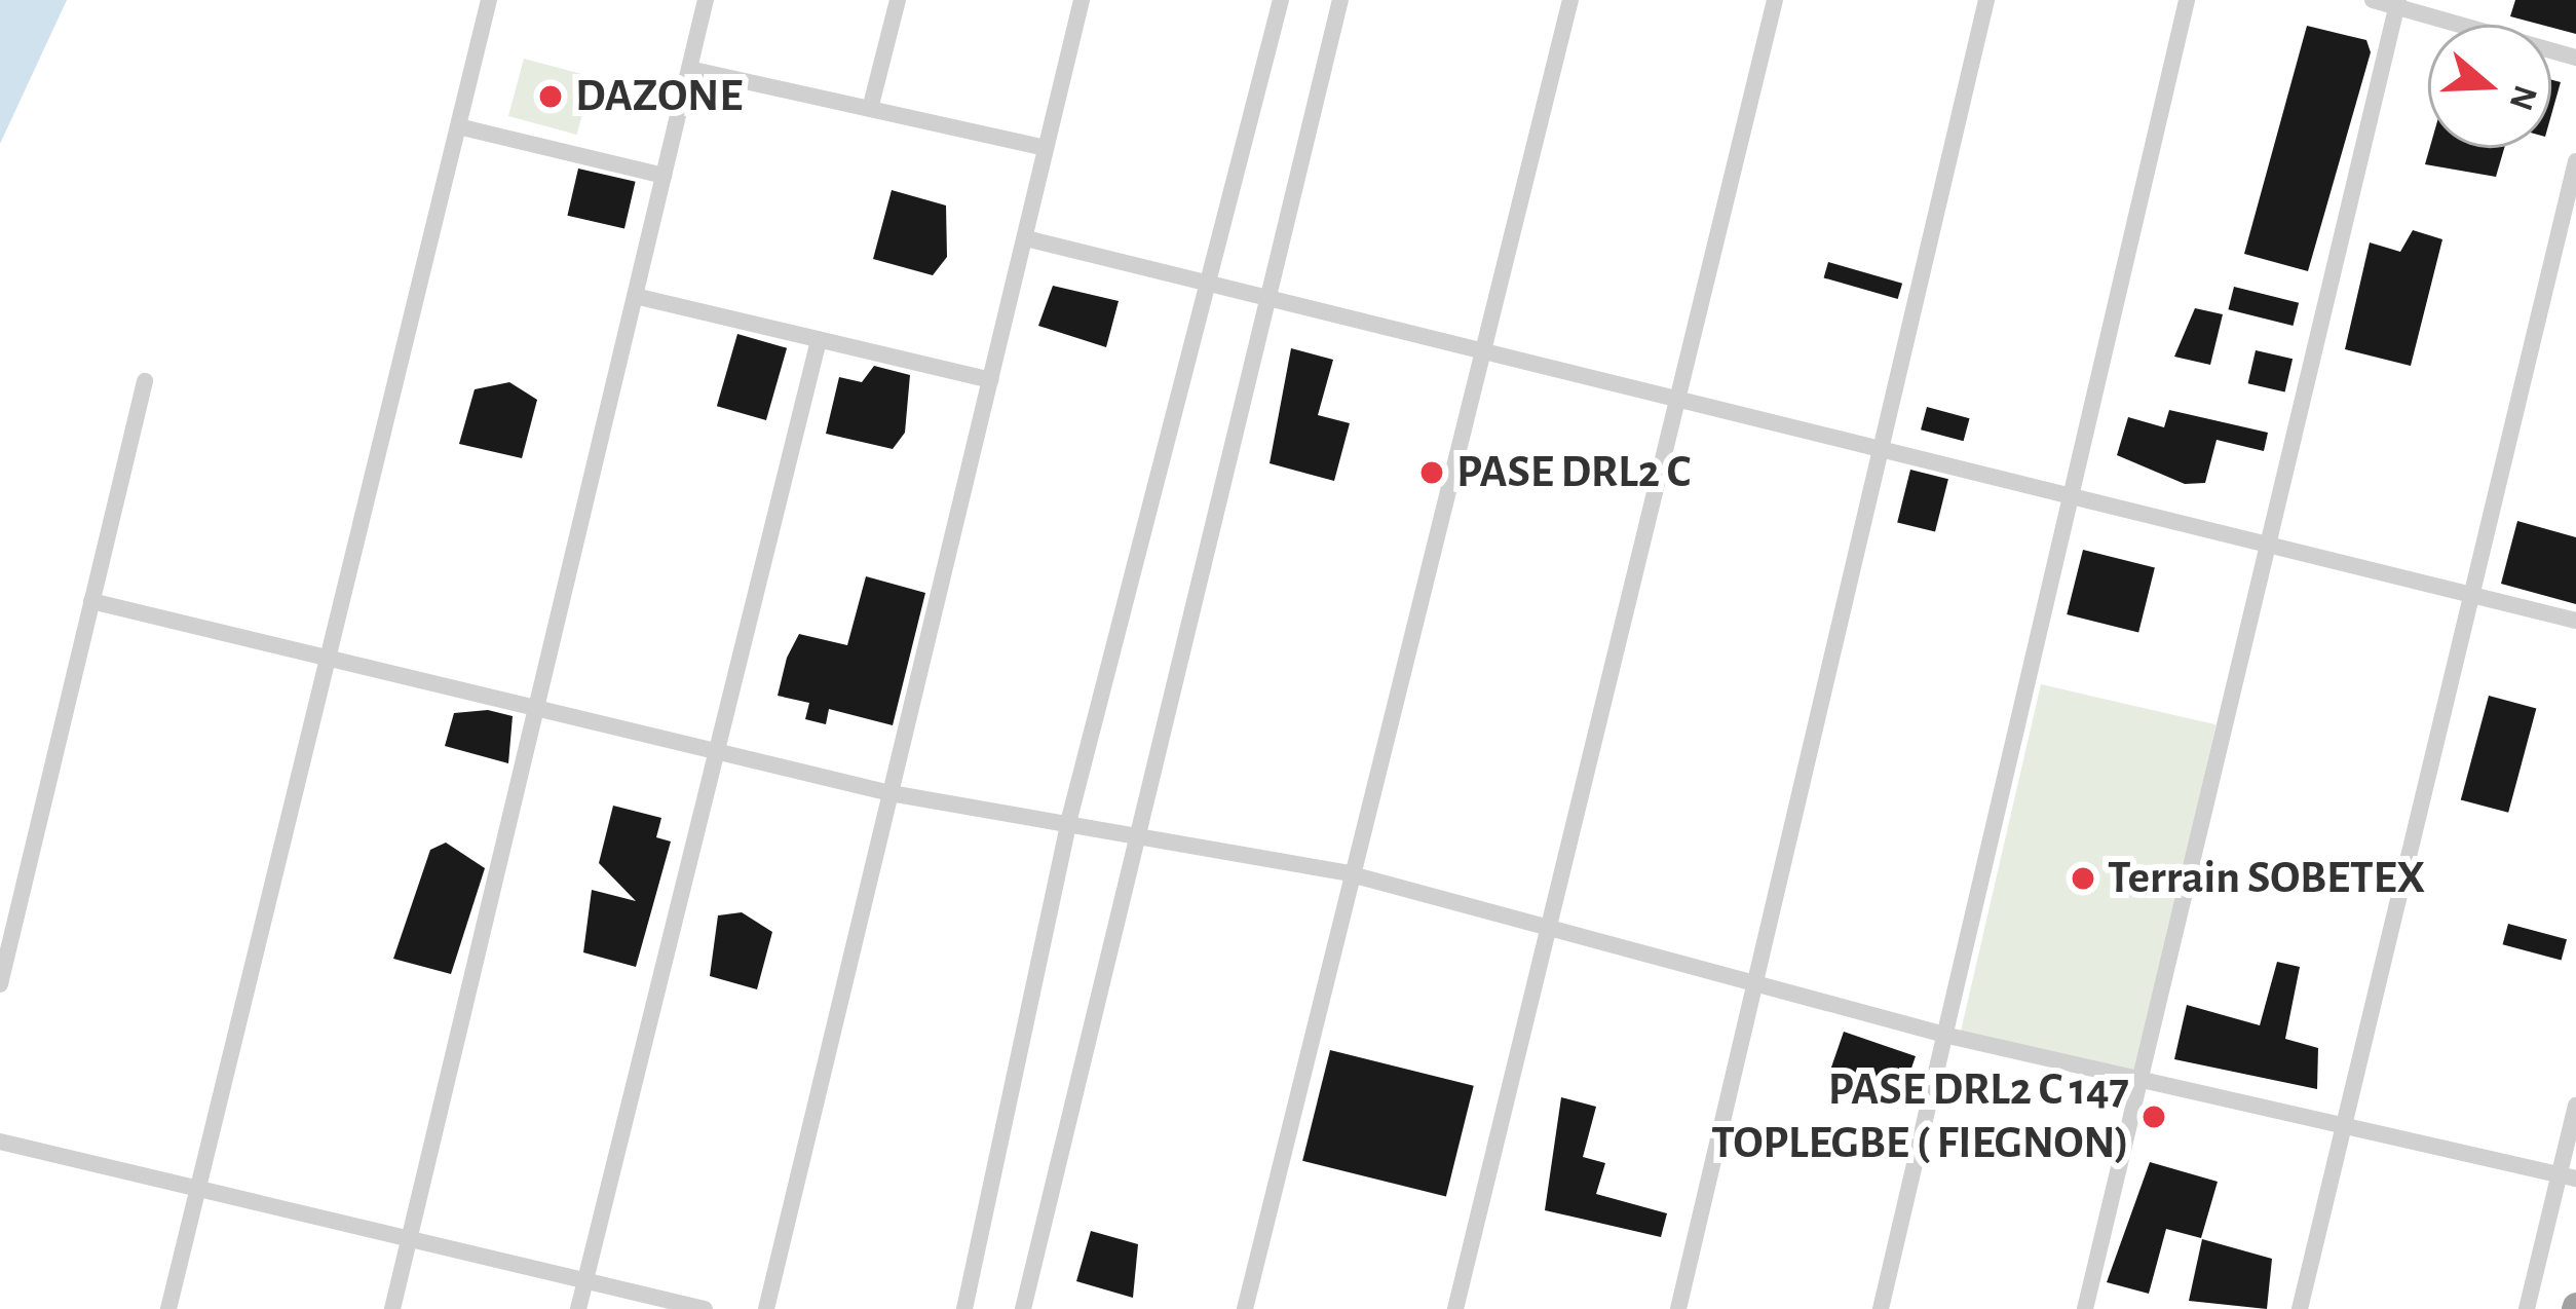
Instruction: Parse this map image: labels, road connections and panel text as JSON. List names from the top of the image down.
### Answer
{
  "places": [
    "DAZONE",
    "PASE DRL2 C",
    "Terrain SOBETEX",
    "PASE DRL2 C 147 TOPLEGBE ( FIEGNON)"
  ],
  "north": "right"
}
